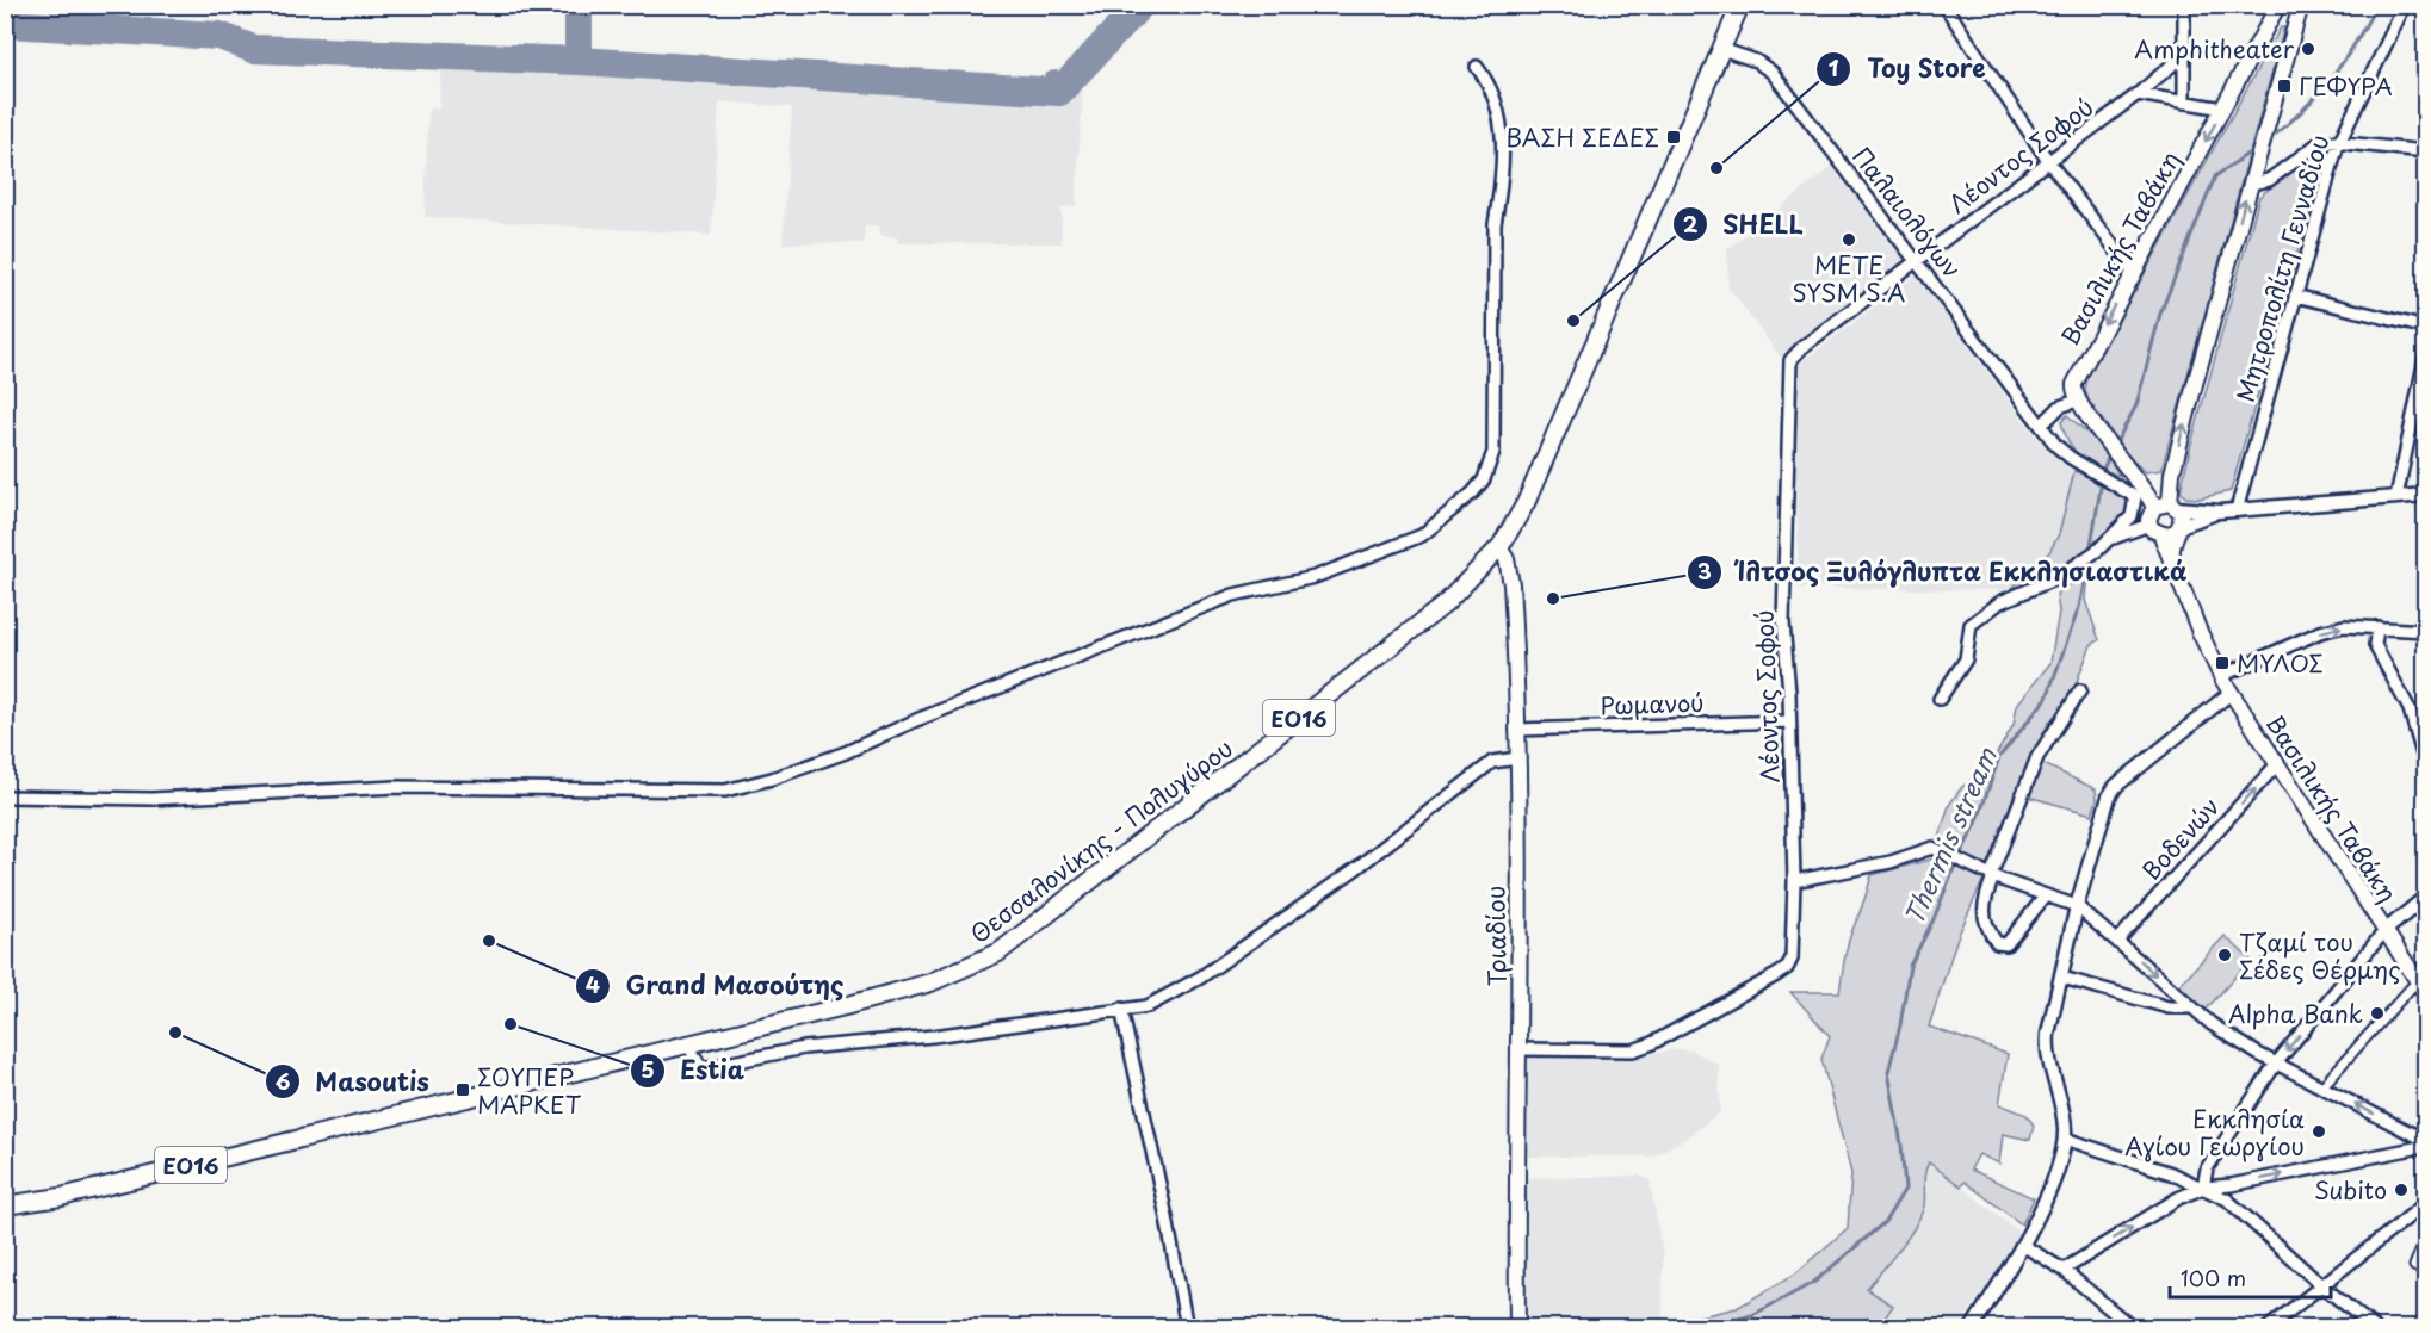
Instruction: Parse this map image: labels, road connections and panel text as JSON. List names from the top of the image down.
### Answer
{
  "streets": {
    "main road": [
      "Βασιλικής Ταβάκη",
      "ΕΟ16",
      "Θεσσαλονίκης - Πολυγύρου",
      "Τριαδίου"
    ],
    "street": [
      "Λέοντος Σοφού",
      "Παλαιολόγων",
      "Μητροπολίτη Γενναδίου",
      "Ρωμανού",
      "Βοδενών"
    ]
  },
  "crossings": [
    ["Λέοντος Σοφού", "Παλαιολόγων"],
    ["Λέοντος Σοφού", "Ρωμανού"],
    ["Λέοντος Σοφού", "Τριαδίου"],
    ["Παλαιολόγων", "Θεσσαλονίκης - Πολυγύρου"],
    ["Βασιλικής Ταβάκη", "Βοδενών"],
    ["Ρωμανού", "Τριαδίου"],
    ["Θεσσαλονίκης - Πολυγύρου", "Τριαδίου"]
  ],
  "water": ["Thermis stream"],
  "places": {
    "other": [
      "Amphitheater",
      "Toy Store",
      "METE SYSM S.A",
      "SHELL",
      "Ίλτσος Ξυλόγλυπτα Εκκλησιαστικά",
      "Grand Μασούτης",
      "Τζαμί του Σέδες Θέρμης",
      "Alpha Bank",
      "Estia",
      "Masoutis",
      "Εκκλησία Αγίου Γεωργίου",
      "Subito"
    ],
    "transit": [
      "ΓΕΦΥΡΑ",
      "ΒΑΣΗ ΣΕΔΕΣ",
      "ΜΥΛΟΣ",
      "ΣΟΥΠΕΡ ΜΑΡΚΕΤ"
    ]
  },
  "scale_bar": "100 m"
}
